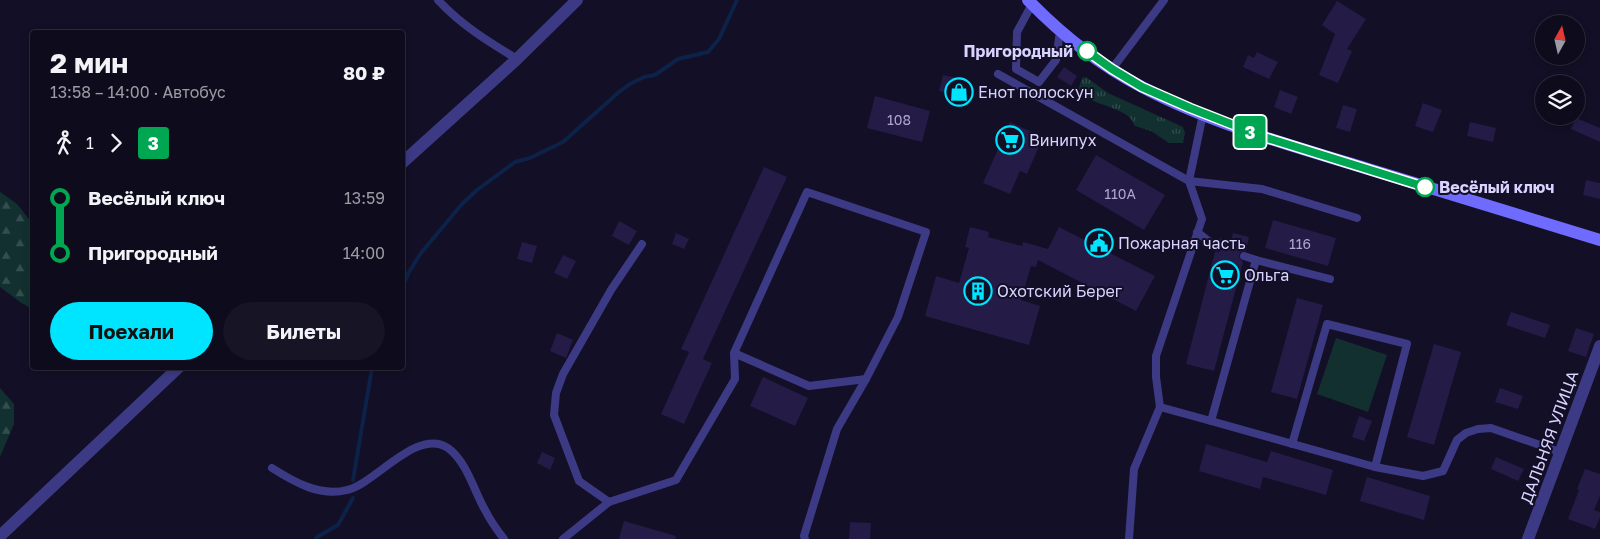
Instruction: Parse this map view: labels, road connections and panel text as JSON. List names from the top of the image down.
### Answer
{
  "streets": {
    "street": ["ДАЛЬНЯЯ УЛИЦА"]
  },
  "places": {
    "other": ["Пригородный", "Весёлый ключ"],
    "shop": ["Енот полоскун"],
    "supermarket": ["Винипух", "Ольга"],
    "public building": ["Пожарная часть"],
    "building": ["Охотский Берег"]
  },
  "lines": ["bus line 3"],
  "house_numbers": ["108", "110А", "116"],
  "north": "top",
  "page": {
    "on_map": "3",
    "heading": ["2 мин", "13:58 – 14:00 · Автобус", "80 ₽"],
    "legs": ["1", "3"],
    "list": [
      {
        "name": "Весёлый ключ",
        "value": "13:59"
      },
      {
        "name": "Пригородный",
        "value": "14:00"
      }
    ],
    "buttons": ["Поехали", "Билеты"]
  }
}
